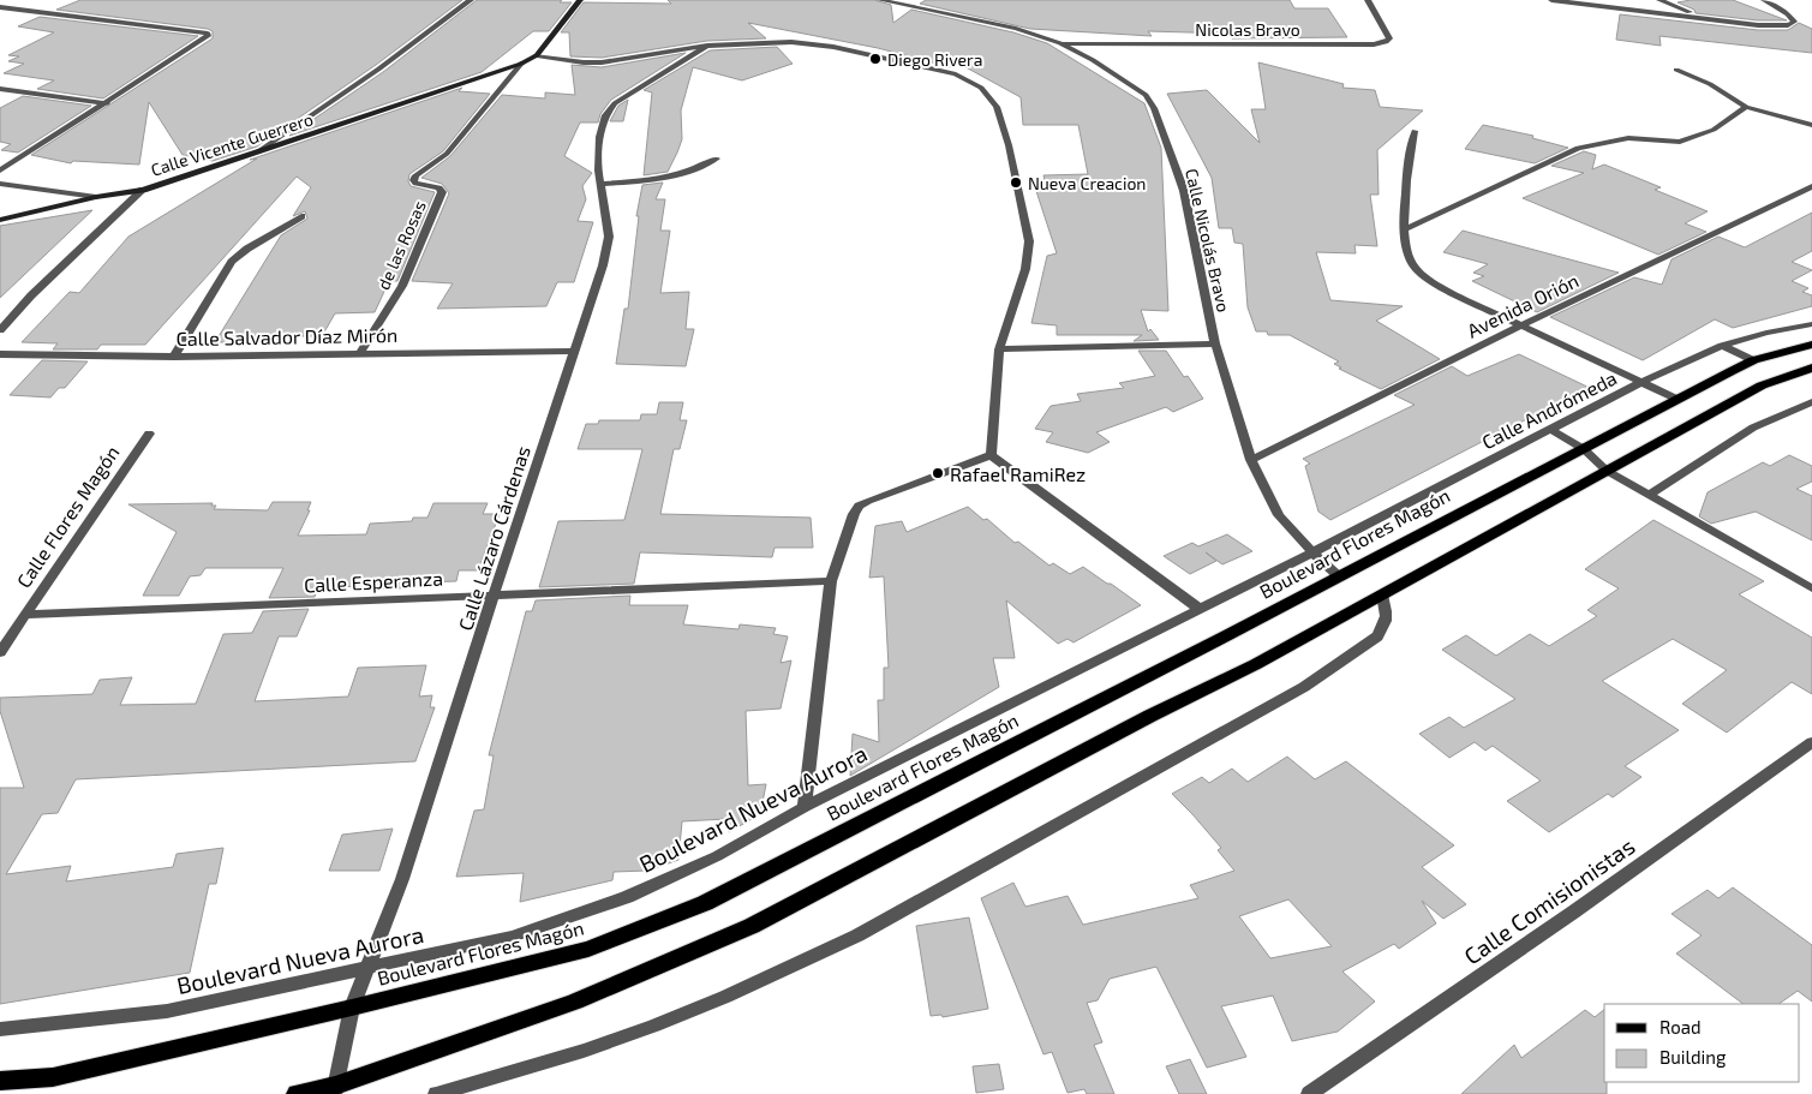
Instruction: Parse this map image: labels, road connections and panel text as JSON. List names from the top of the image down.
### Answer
{
  "streets": {
    "main road": ["Boulevard Flores Magón"],
    "street": [
      "Nicolas Bravo",
      "Calle Vicente Guerrero",
      "Calle Nicolás Bravo",
      "de las Rosas",
      "Avenida Orión",
      "Calle Salvador Díaz Mirón",
      "Calle Andrómeda",
      "Calle Flores Magón",
      "Calle Lázaro Cárdenas",
      "Calle Esperanza",
      "Boulevard Nueva Aurora",
      "Calle Comisionistas"
    ]
  },
  "crossings": [
    ["Nicolas Bravo", "Calle Nicolás Bravo"],
    ["Calle Vicente Guerrero", "de las Rosas"],
    ["Calle Nicolás Bravo", "Avenida Orión"],
    ["Calle Nicolás Bravo", "Calle Andrómeda"],
    ["Calle Nicolás Bravo", "Boulevard Flores Magón"],
    ["Calle Nicolás Bravo", "Boulevard Nueva Aurora"],
    ["de las Rosas", "Calle Salvador Díaz Mirón"],
    ["Calle Salvador Díaz Mirón", "Calle Lázaro Cárdenas"],
    ["Calle Andrómeda", "Boulevard Nueva Aurora"],
    ["Calle Flores Magón", "Calle Esperanza"],
    ["Calle Lázaro Cárdenas", "Boulevard Flores Magón"],
    ["Calle Lázaro Cárdenas", "Calle Esperanza"],
    ["Calle Lázaro Cárdenas", "Boulevard Nueva Aurora"]
  ],
  "places": ["Diego Rivera", "Nueva Creacion", "Rafael RamiRez"],
  "legend": ["Road", "Building"]
}
